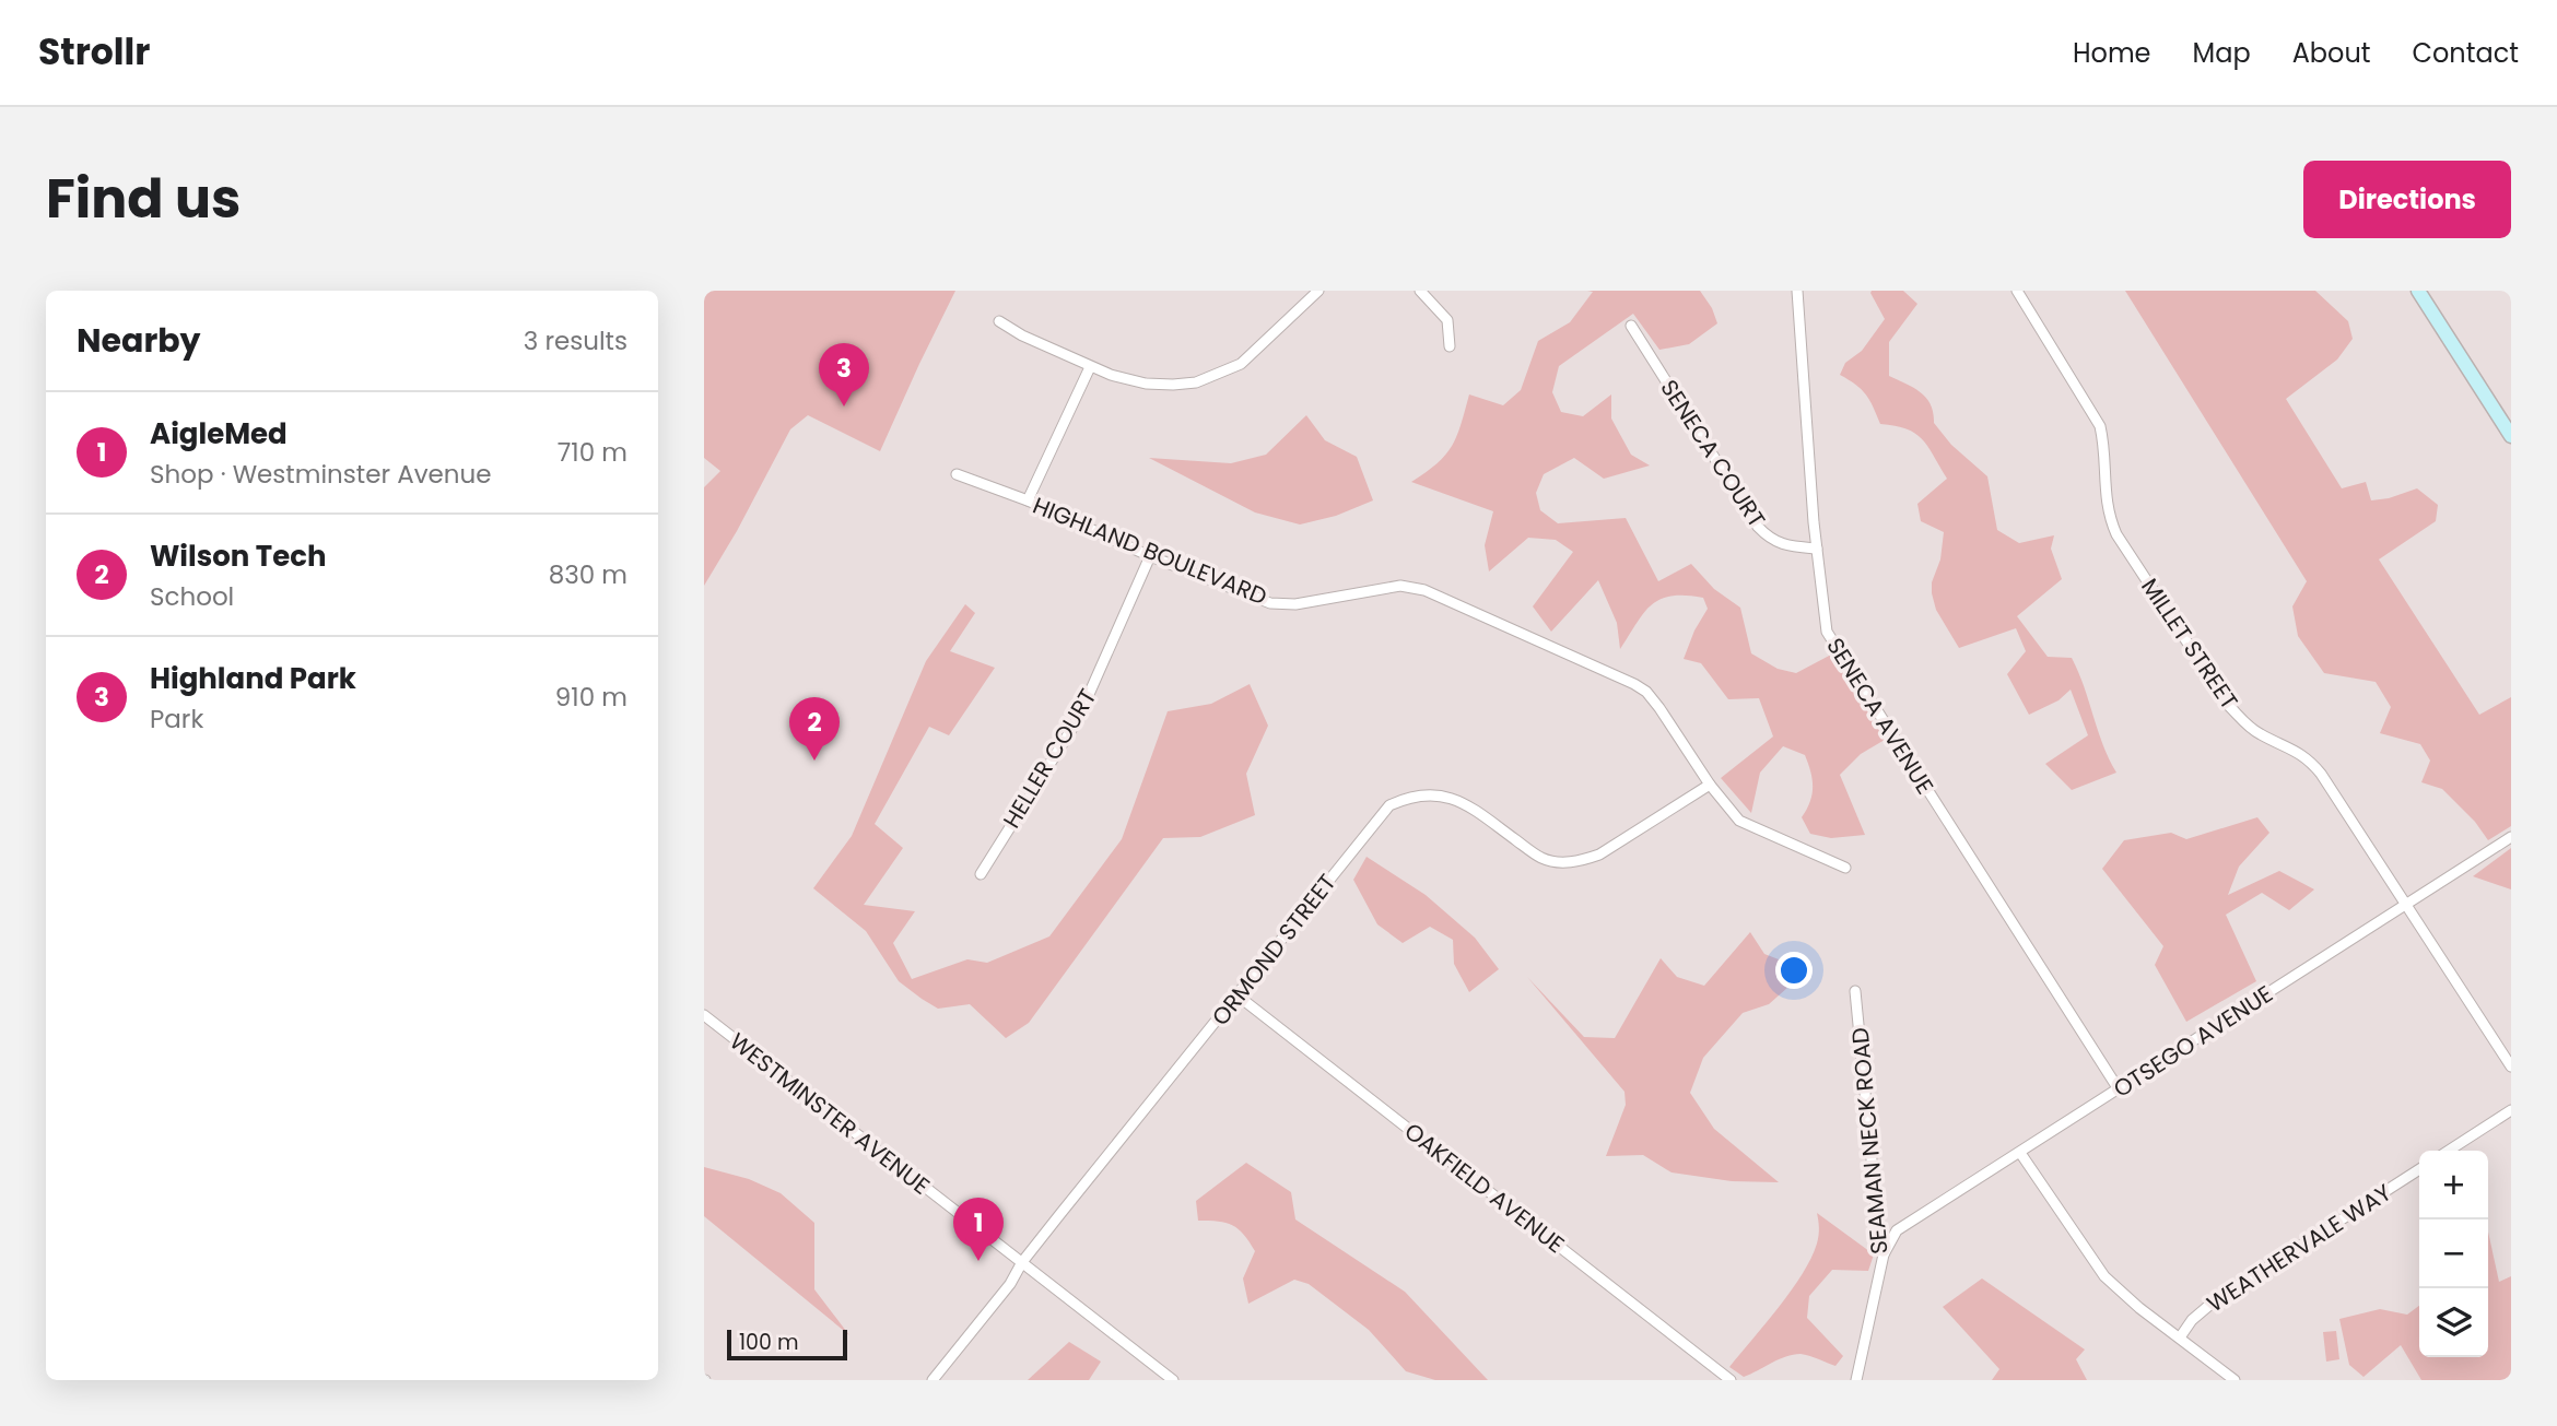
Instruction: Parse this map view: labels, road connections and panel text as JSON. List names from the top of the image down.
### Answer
{
  "streets": {
    "street": [
      "SENECA COURT",
      "HIGHLAND BOULEVARD",
      "MILLET STREET",
      "SENECA AVENUE",
      "HELLER COURT",
      "ORMOND STREET",
      "OTSEGO AVENUE",
      "WESTMINSTER AVENUE",
      "SEAMAN NECK ROAD",
      "OAKFIELD AVENUE",
      "WEATHERVALE WAY"
    ]
  },
  "crossings": [
    ["SENECA COURT", "SENECA AVENUE"],
    ["HIGHLAND BOULEVARD", "HELLER COURT"],
    ["HIGHLAND BOULEVARD", "ORMOND STREET"],
    ["MILLET STREET", "OTSEGO AVENUE"],
    ["SENECA AVENUE", "OTSEGO AVENUE"],
    ["ORMOND STREET", "WESTMINSTER AVENUE"],
    ["ORMOND STREET", "OAKFIELD AVENUE"],
    ["OTSEGO AVENUE", "SEAMAN NECK ROAD"]
  ],
  "scale_bar": "100 m",
  "page": {
    "header": "Strollr",
    "nav": [
      "Home",
      "Map",
      "About",
      "Contact"
    ],
    "title": "Find us",
    "buttons": "Directions",
    "heading": ["Nearby", "3 results"],
    "pins": ["3", "2", "1"],
    "list": [
      {
        "mark": "1",
        "name": "AigleMed",
        "note": "Shop · Westminster Avenue",
        "value": "710 m"
      },
      {
        "mark": "2",
        "name": "Wilson Tech",
        "note": "School",
        "value": "830 m"
      },
      {
        "mark": "3",
        "name": "Highland Park",
        "note": "Park",
        "value": "910 m"
      }
    ],
    "map_buttons": ["+", "−"],
    "scale": "100 m"
  }
}
